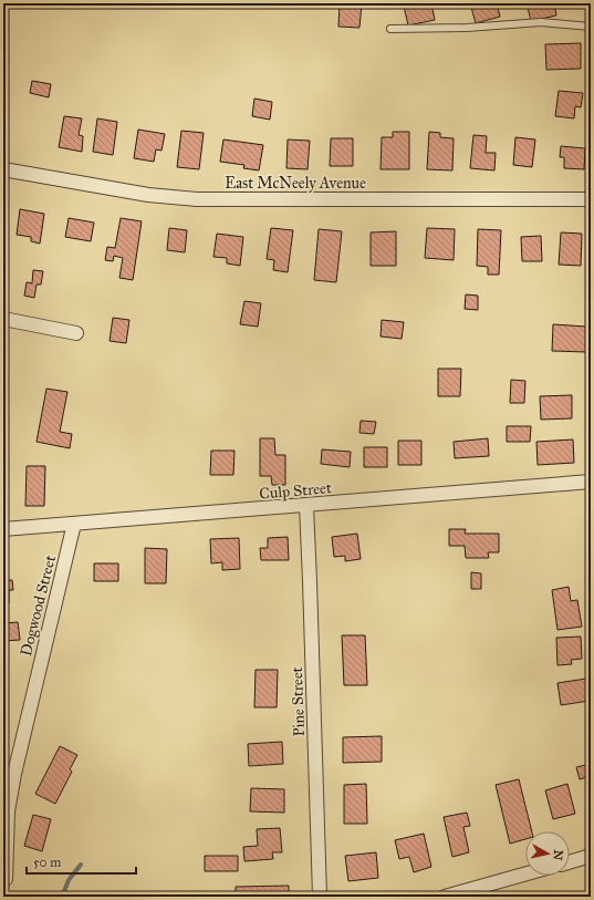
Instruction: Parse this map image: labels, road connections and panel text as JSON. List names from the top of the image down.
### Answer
{
  "streets": {
    "street": [
      "East McNeely Avenue",
      "Culp Street",
      "Dogwood Street",
      "Pine Street"
    ]
  },
  "crossings": [
    ["Culp Street", "Dogwood Street"],
    ["Culp Street", "Pine Street"]
  ],
  "scale_bar": "50 m",
  "north": "right"
}
